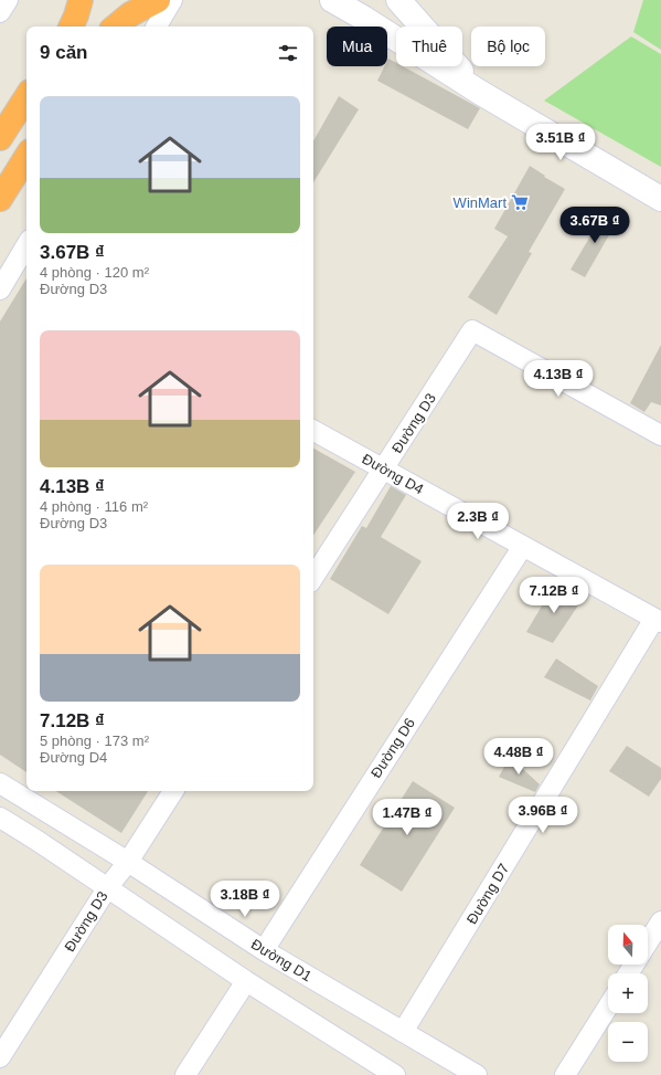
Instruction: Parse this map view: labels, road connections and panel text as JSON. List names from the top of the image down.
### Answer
{
  "streets": {
    "street": [
      "Đường D3",
      "Đường D4",
      "Đường D6",
      "Đường D7",
      "Đường D1"
    ]
  },
  "crossings": [
    ["Đường D3", "Đường D4"],
    ["Đường D3", "Đường D1"],
    ["Đường D4", "Đường D6"],
    ["Đường D4", "Đường D7"],
    ["Đường D6", "Đường D1"],
    ["Đường D7", "Đường D1"]
  ],
  "places": {
    "supermarket": ["WinMart"]
  },
  "north": "top",
  "page": {
    "chip": ["Mua", "Thuê", "Bộ lọc"],
    "heading": "9 căn",
    "list": [
      {
        "name": "3.67B ₫",
        "note": "4 phòng · 120 m² · Đường D3"
      },
      {
        "name": "4.13B ₫",
        "note": "4 phòng · 116 m² · Đường D3"
      },
      {
        "name": "7.12B ₫",
        "note": "5 phòng · 173 m² · Đường D4"
      }
    ],
    "price": [
      "3.51B ₫",
      "3.67B ₫",
      "4.13B ₫",
      "2.3B ₫",
      "7.12B ₫",
      "4.48B ₫",
      "3.96B ₫",
      "1.47B ₫",
      "3.18B ₫"
    ],
    "map_buttons": ["+", "−"]
  }
}
